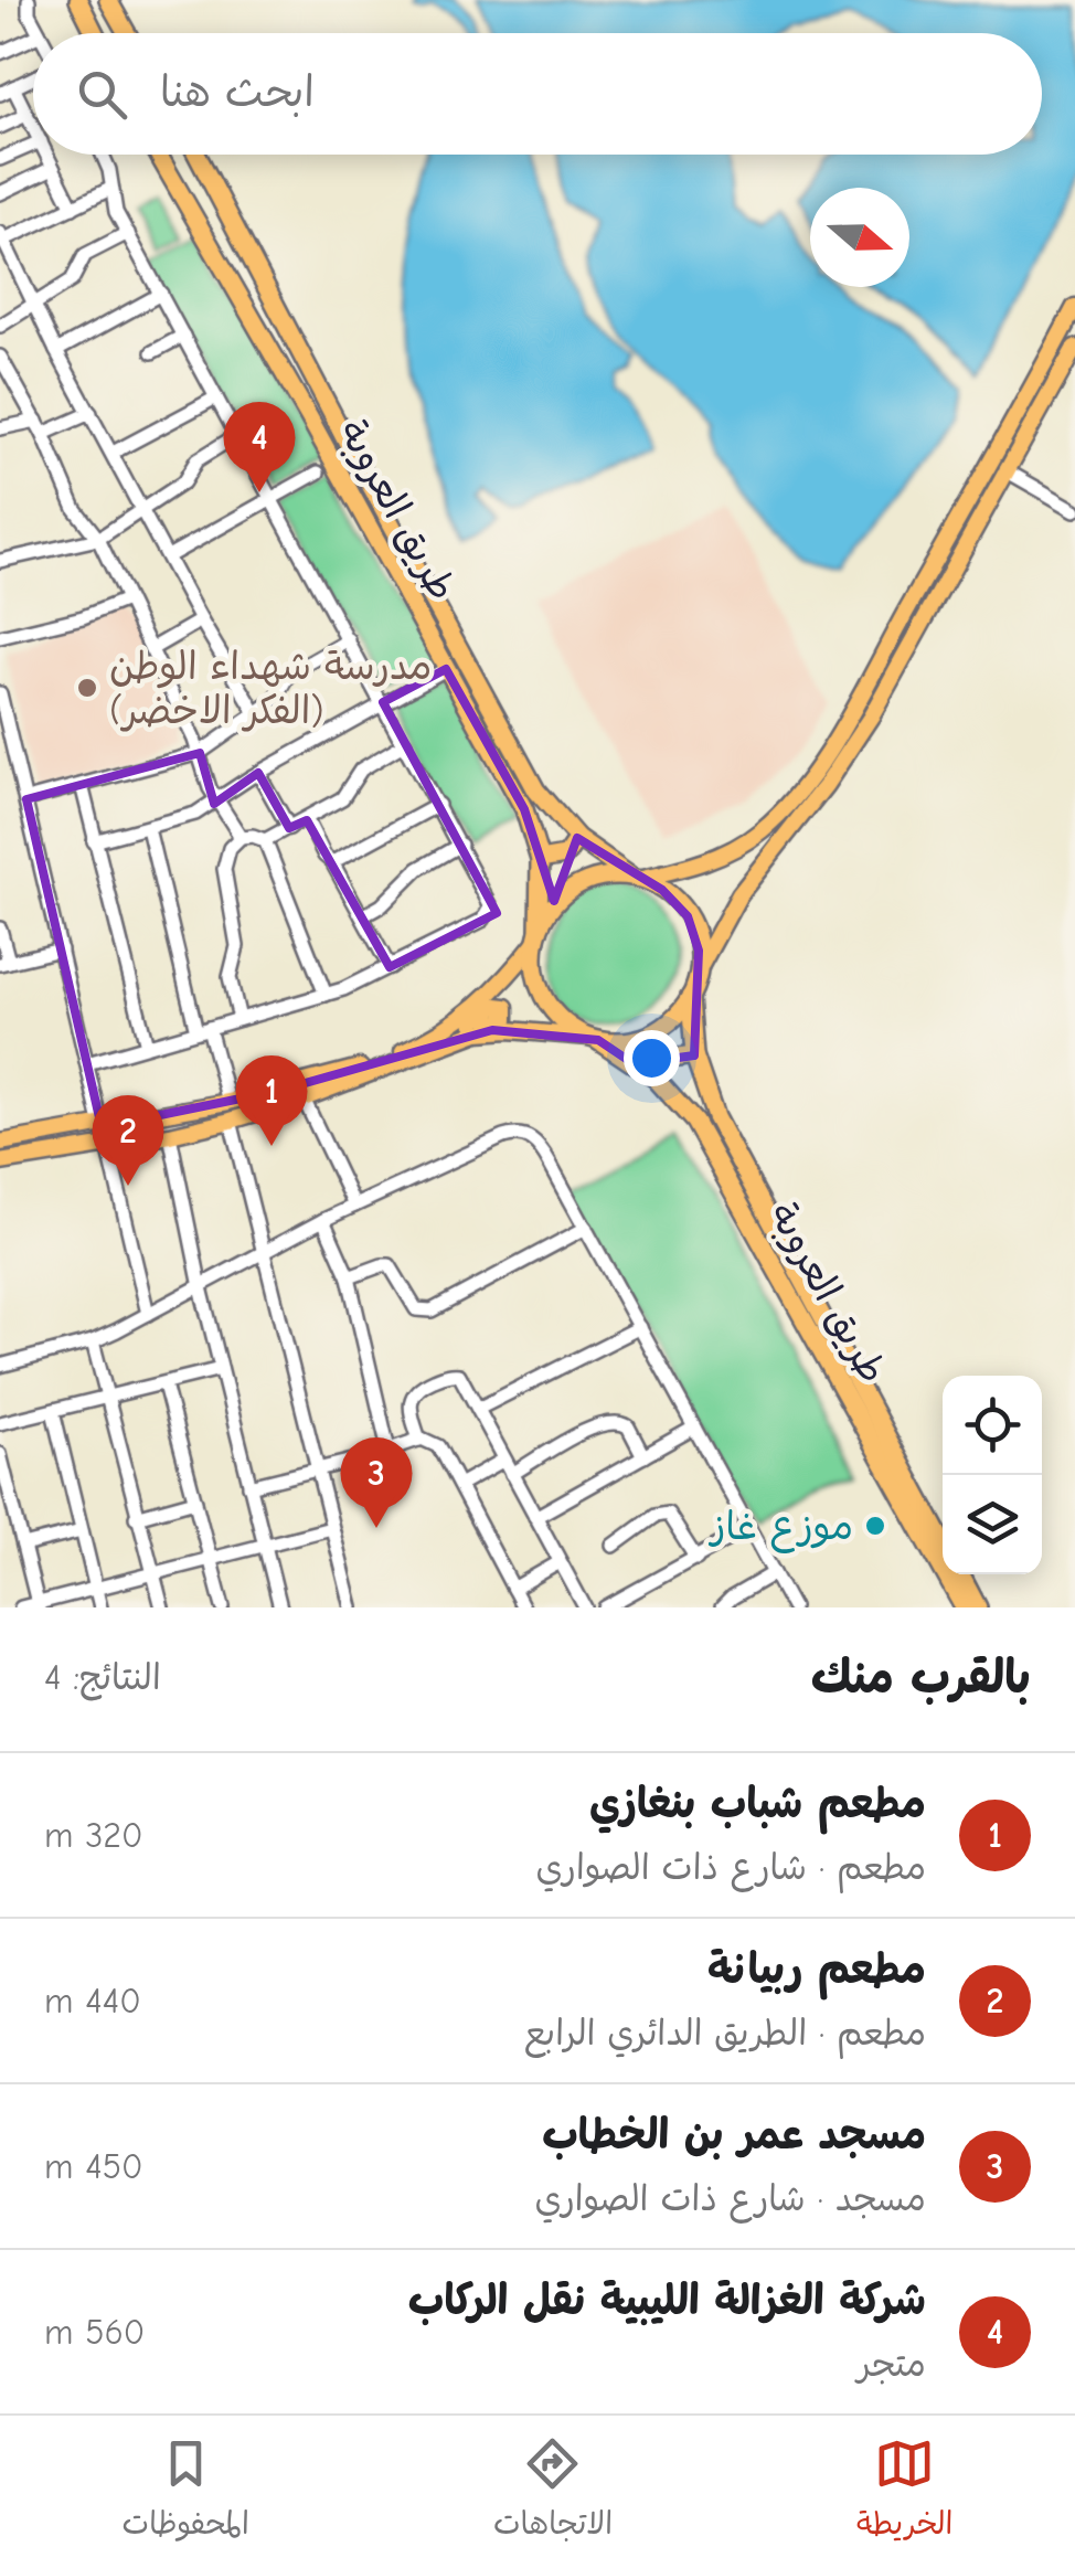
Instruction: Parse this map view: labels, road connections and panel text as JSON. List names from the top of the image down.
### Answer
{
  "streets": {
    "highway": ["طريق العروبة"]
  },
  "places": ["مدرسة شهداء الوطن (الفكر الاخضر)", "موزع غاز"],
  "north": "right",
  "page": {
    "search": "ابحث هنا",
    "pins": [
      "4",
      "1",
      "2",
      "3"
    ],
    "heading": ["بالقرب منك", "النتائج: 4"],
    "list": [
      {
        "mark": "1",
        "name": "مطعم شباب بنغازي",
        "note": "مطعم · شارع ذات الصواري",
        "value": "320 m"
      },
      {
        "mark": "2",
        "name": "مطعم ربيانة",
        "note": "مطعم · الطريق الدائري الرابع",
        "value": "440 m"
      },
      {
        "mark": "3",
        "name": "مسجد عمر بن الخطاب",
        "note": "مسجد · شارع ذات الصواري",
        "value": "450 m"
      },
      {
        "mark": "4",
        "name": "شركة الغزالة الليبية نقل الركاب",
        "note": "متجر",
        "value": "560 m"
      }
    ],
    "nav": ["الخريطة", "الاتجاهات", "المحفوظات"]
  }
}
